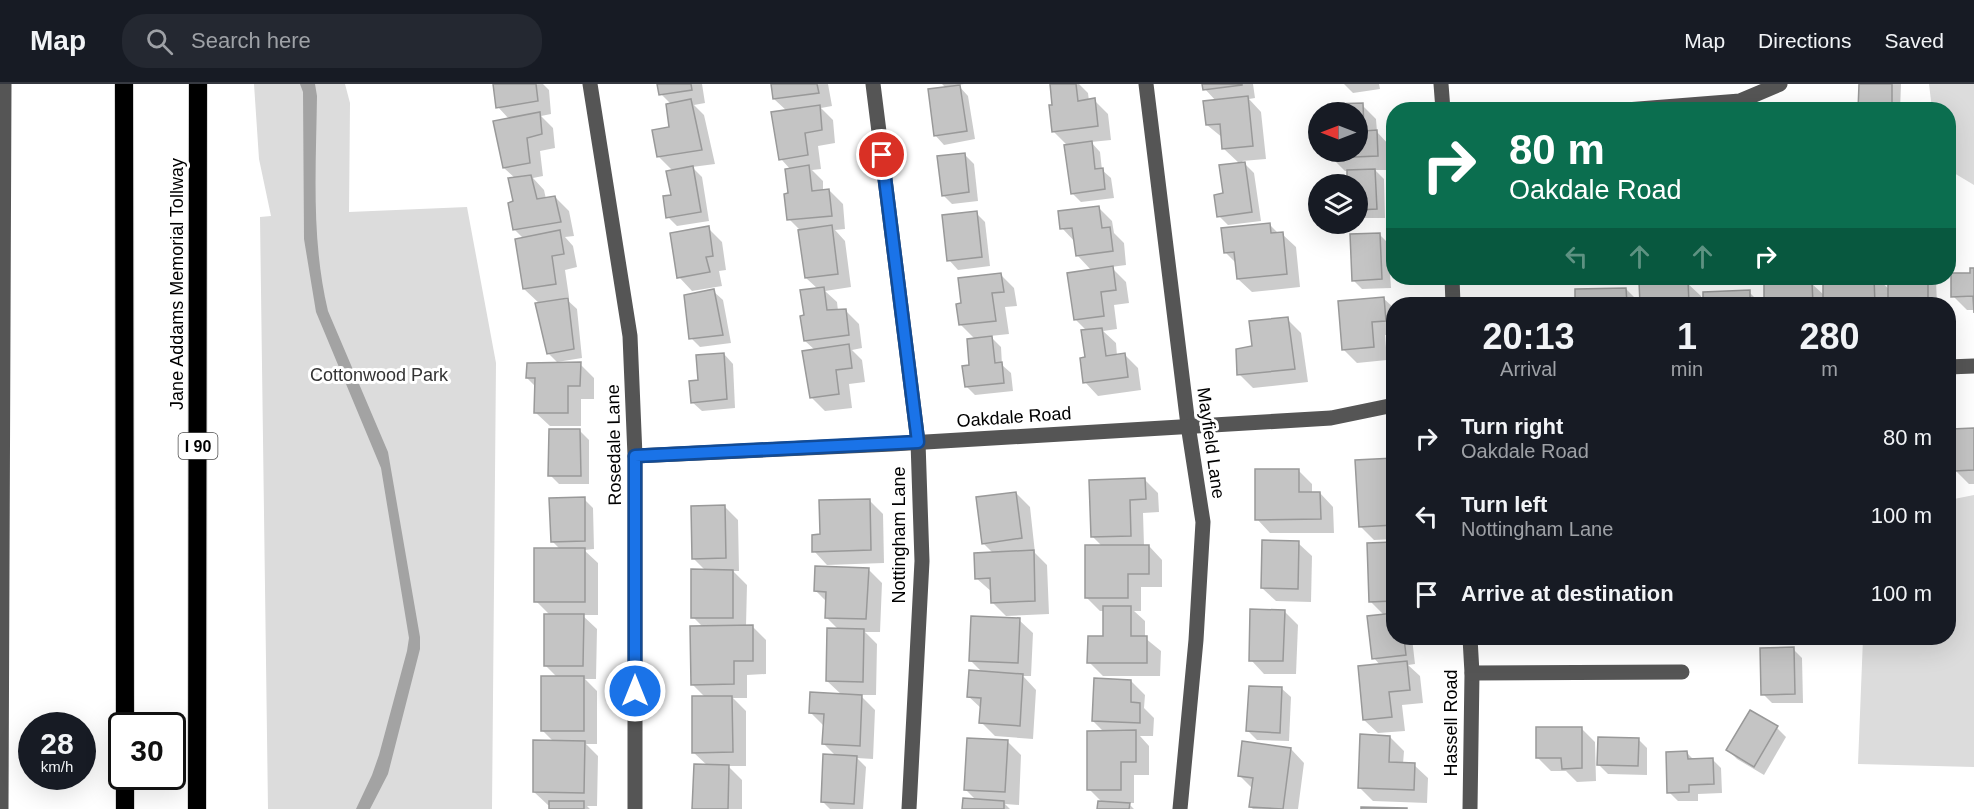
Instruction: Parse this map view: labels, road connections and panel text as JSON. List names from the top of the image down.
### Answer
{
  "streets": {
    "highway": ["Jane Addams Memorial Tollway", "I 90"],
    "street": [
      "Oakdale Road",
      "Mayfield Lane",
      "Rosedale Lane",
      "Nottingham Lane",
      "Hassell Road"
    ]
  },
  "crossings": [
    ["Oakdale Road", "Mayfield Lane"],
    ["Oakdale Road", "Rosedale Lane"],
    ["Oakdale Road", "Nottingham Lane"]
  ],
  "parks": ["Cottonwood Park"],
  "north": "left",
  "page": {
    "header": "Map",
    "search": "Search here",
    "nav": ["Map", "Directions", "Saved"],
    "turn": ["80 m", "Oakdale Road"],
    "eta": [
      "20:13",
      "Arrival",
      "1",
      "min",
      "280",
      "m"
    ],
    "list": [
      {
        "name": "Turn right",
        "note": "Oakdale Road",
        "value": "80 m"
      },
      {
        "name": "Turn left",
        "note": "Nottingham Lane",
        "value": "100 m"
      },
      {
        "name": "Arrive at destination",
        "value": "100 m"
      }
    ],
    "speed": "28 km/h",
    "limit": "30"
  }
}
